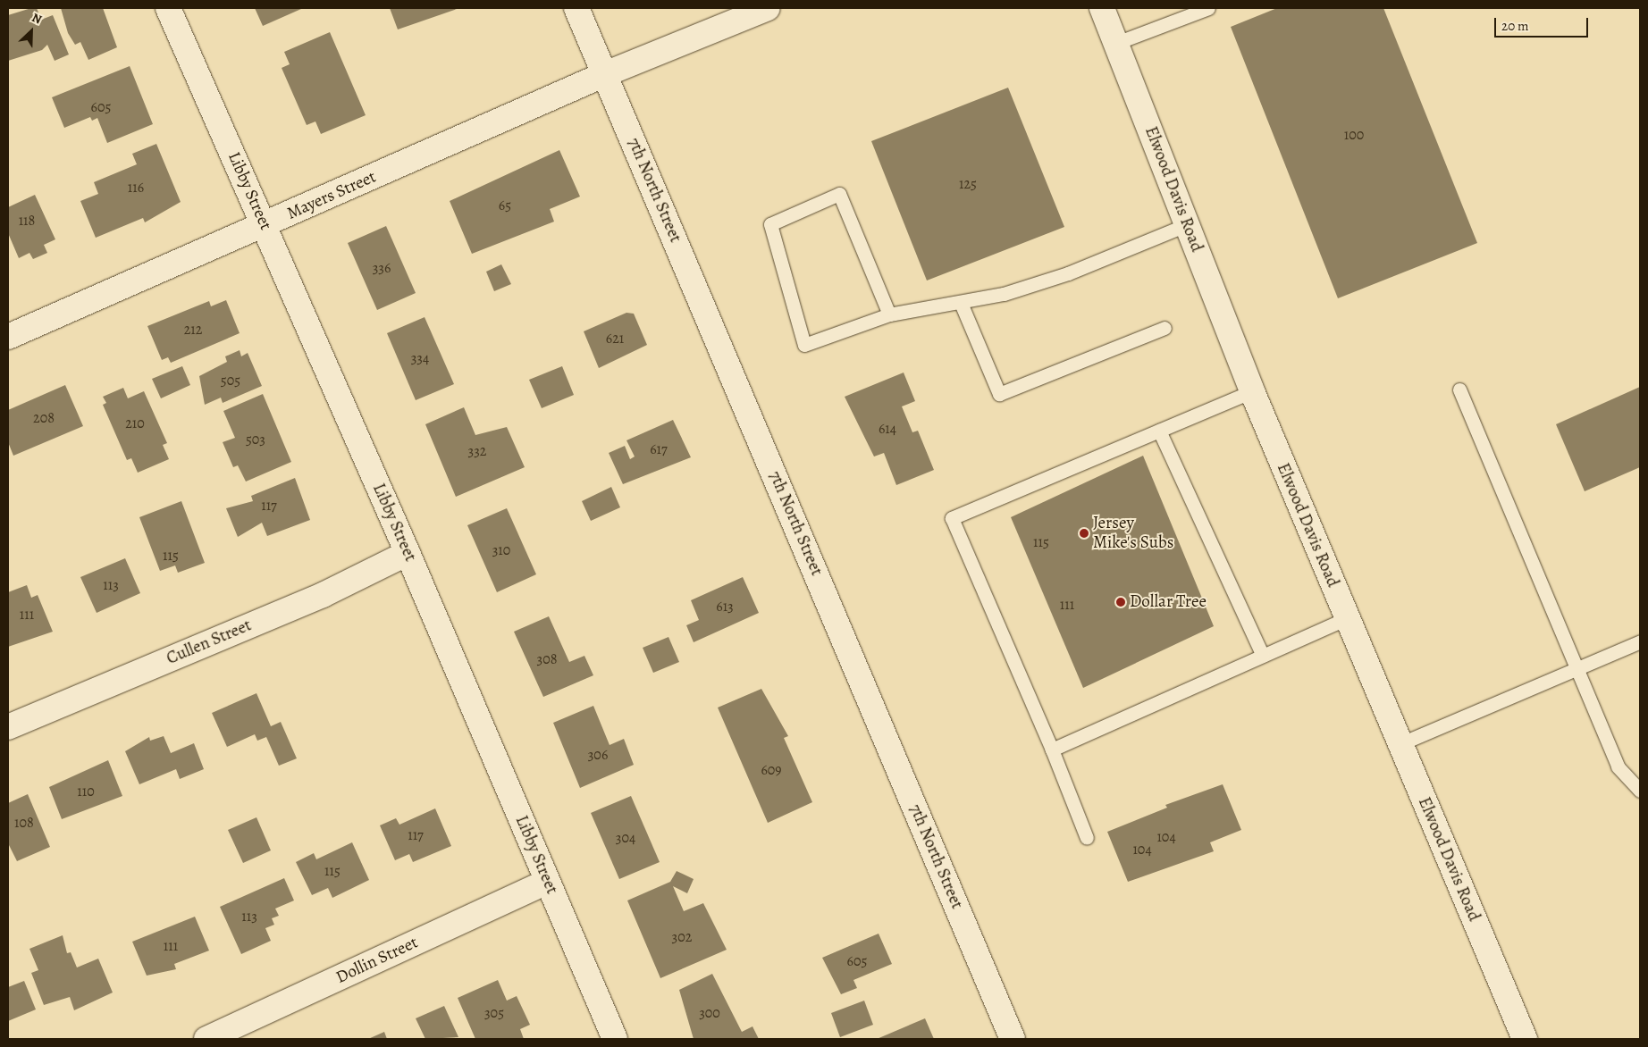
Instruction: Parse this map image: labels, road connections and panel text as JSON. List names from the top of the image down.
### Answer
{
  "streets": {
    "street": [
      "Elwood Davis Road",
      "7th North Street",
      "Libby Street",
      "Mayers Street",
      "Cullen Street",
      "Dollin Street"
    ]
  },
  "crossings": [
    ["7th North Street", "Mayers Street"],
    ["Libby Street", "Mayers Street"],
    ["Libby Street", "Cullen Street"],
    ["Libby Street", "Dollin Street"]
  ],
  "places": ["Jersey Mike's Subs", "Dollar Tree"],
  "house_numbers": [
    "605",
    "100",
    "125",
    "116",
    "65",
    "118",
    "336",
    "212",
    "621",
    "334",
    "505",
    "208",
    "210",
    "614",
    "503",
    "617",
    "332",
    "117",
    "115",
    "310",
    "115",
    "113",
    "111",
    "613",
    "111",
    "308",
    "306",
    "609",
    "110",
    "108",
    "117",
    "104",
    "304",
    "104",
    "115",
    "113",
    "302",
    "111",
    "605",
    "305",
    "300"
  ],
  "scale_bar": "20 m",
  "north": "top right"
}
